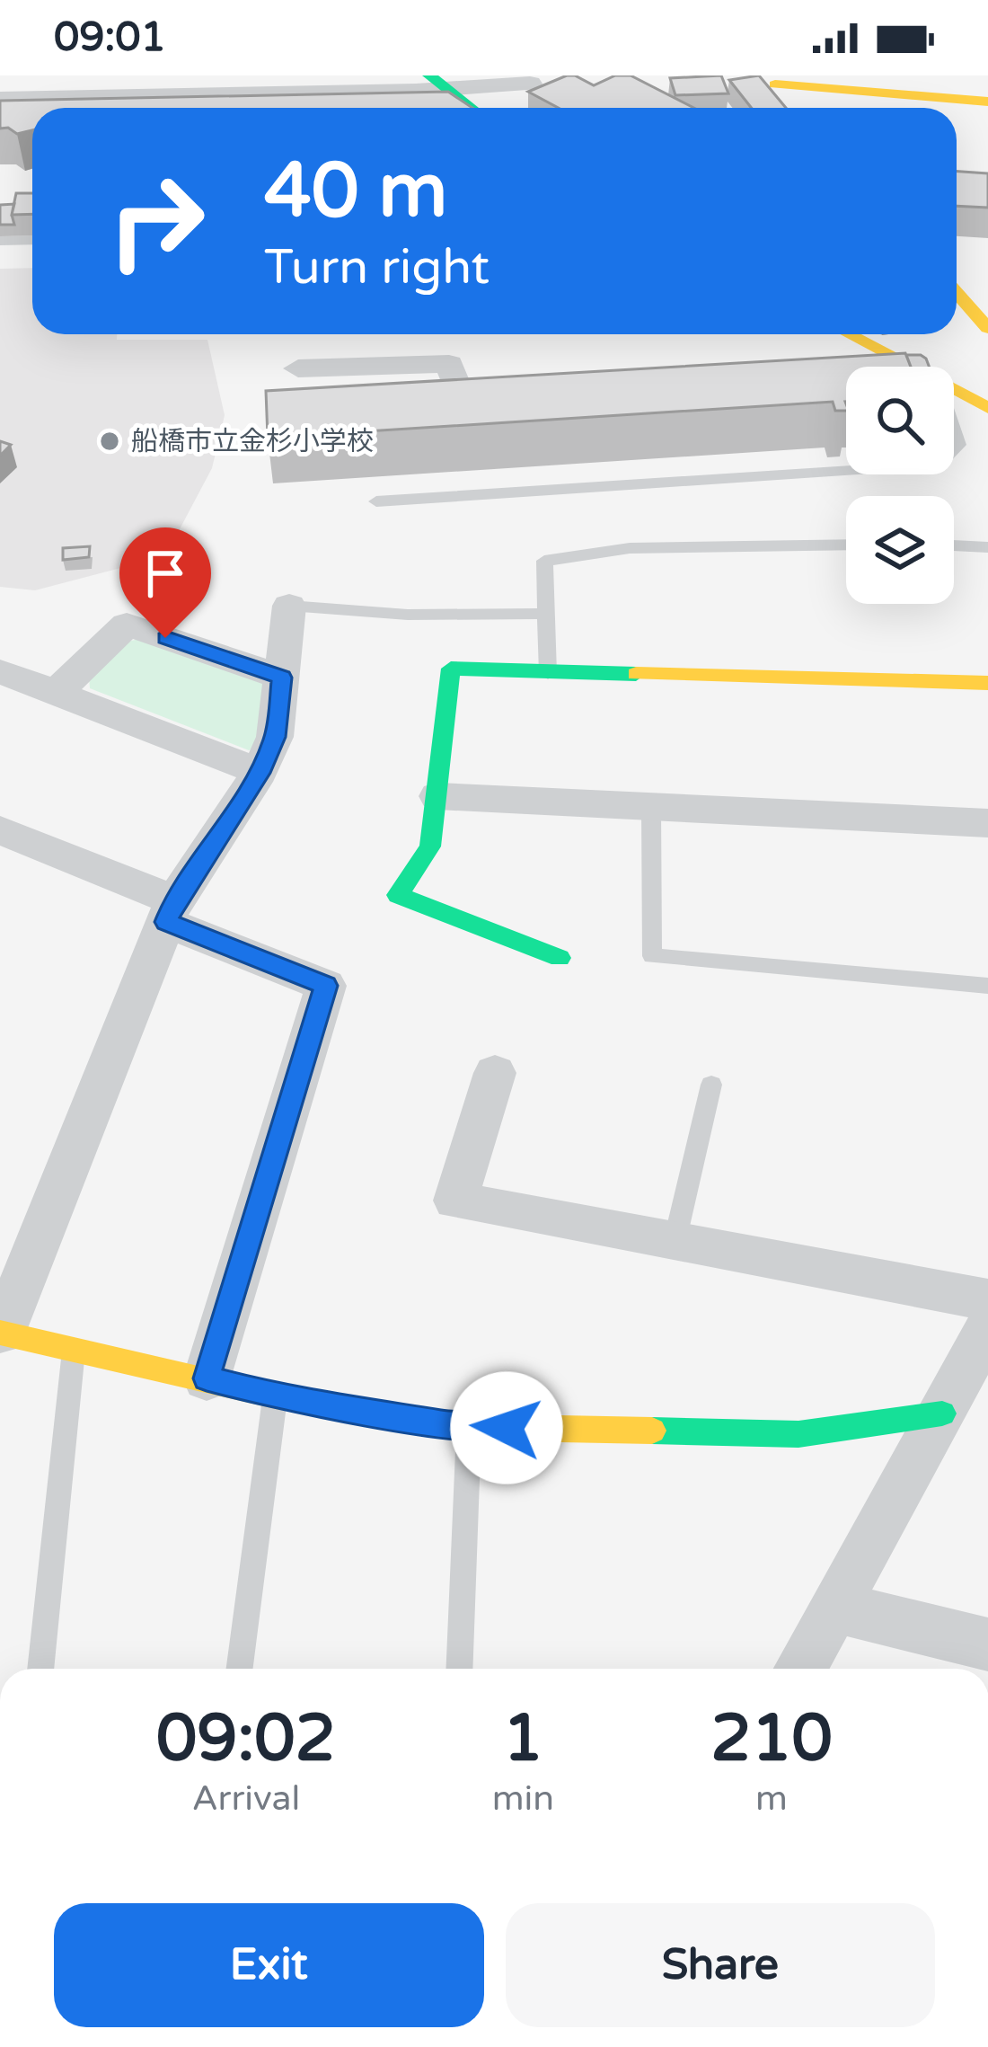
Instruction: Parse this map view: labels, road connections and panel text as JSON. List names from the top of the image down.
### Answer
{
  "places": ["船橋市立金杉小学校"],
  "page": {
    "status": "09:01",
    "turn": ["40 m", "Turn right"],
    "eta": [
      "09:02",
      "Arrival",
      "1",
      "min",
      "210",
      "m"
    ],
    "buttons": ["Exit", "Share"]
  }
}
